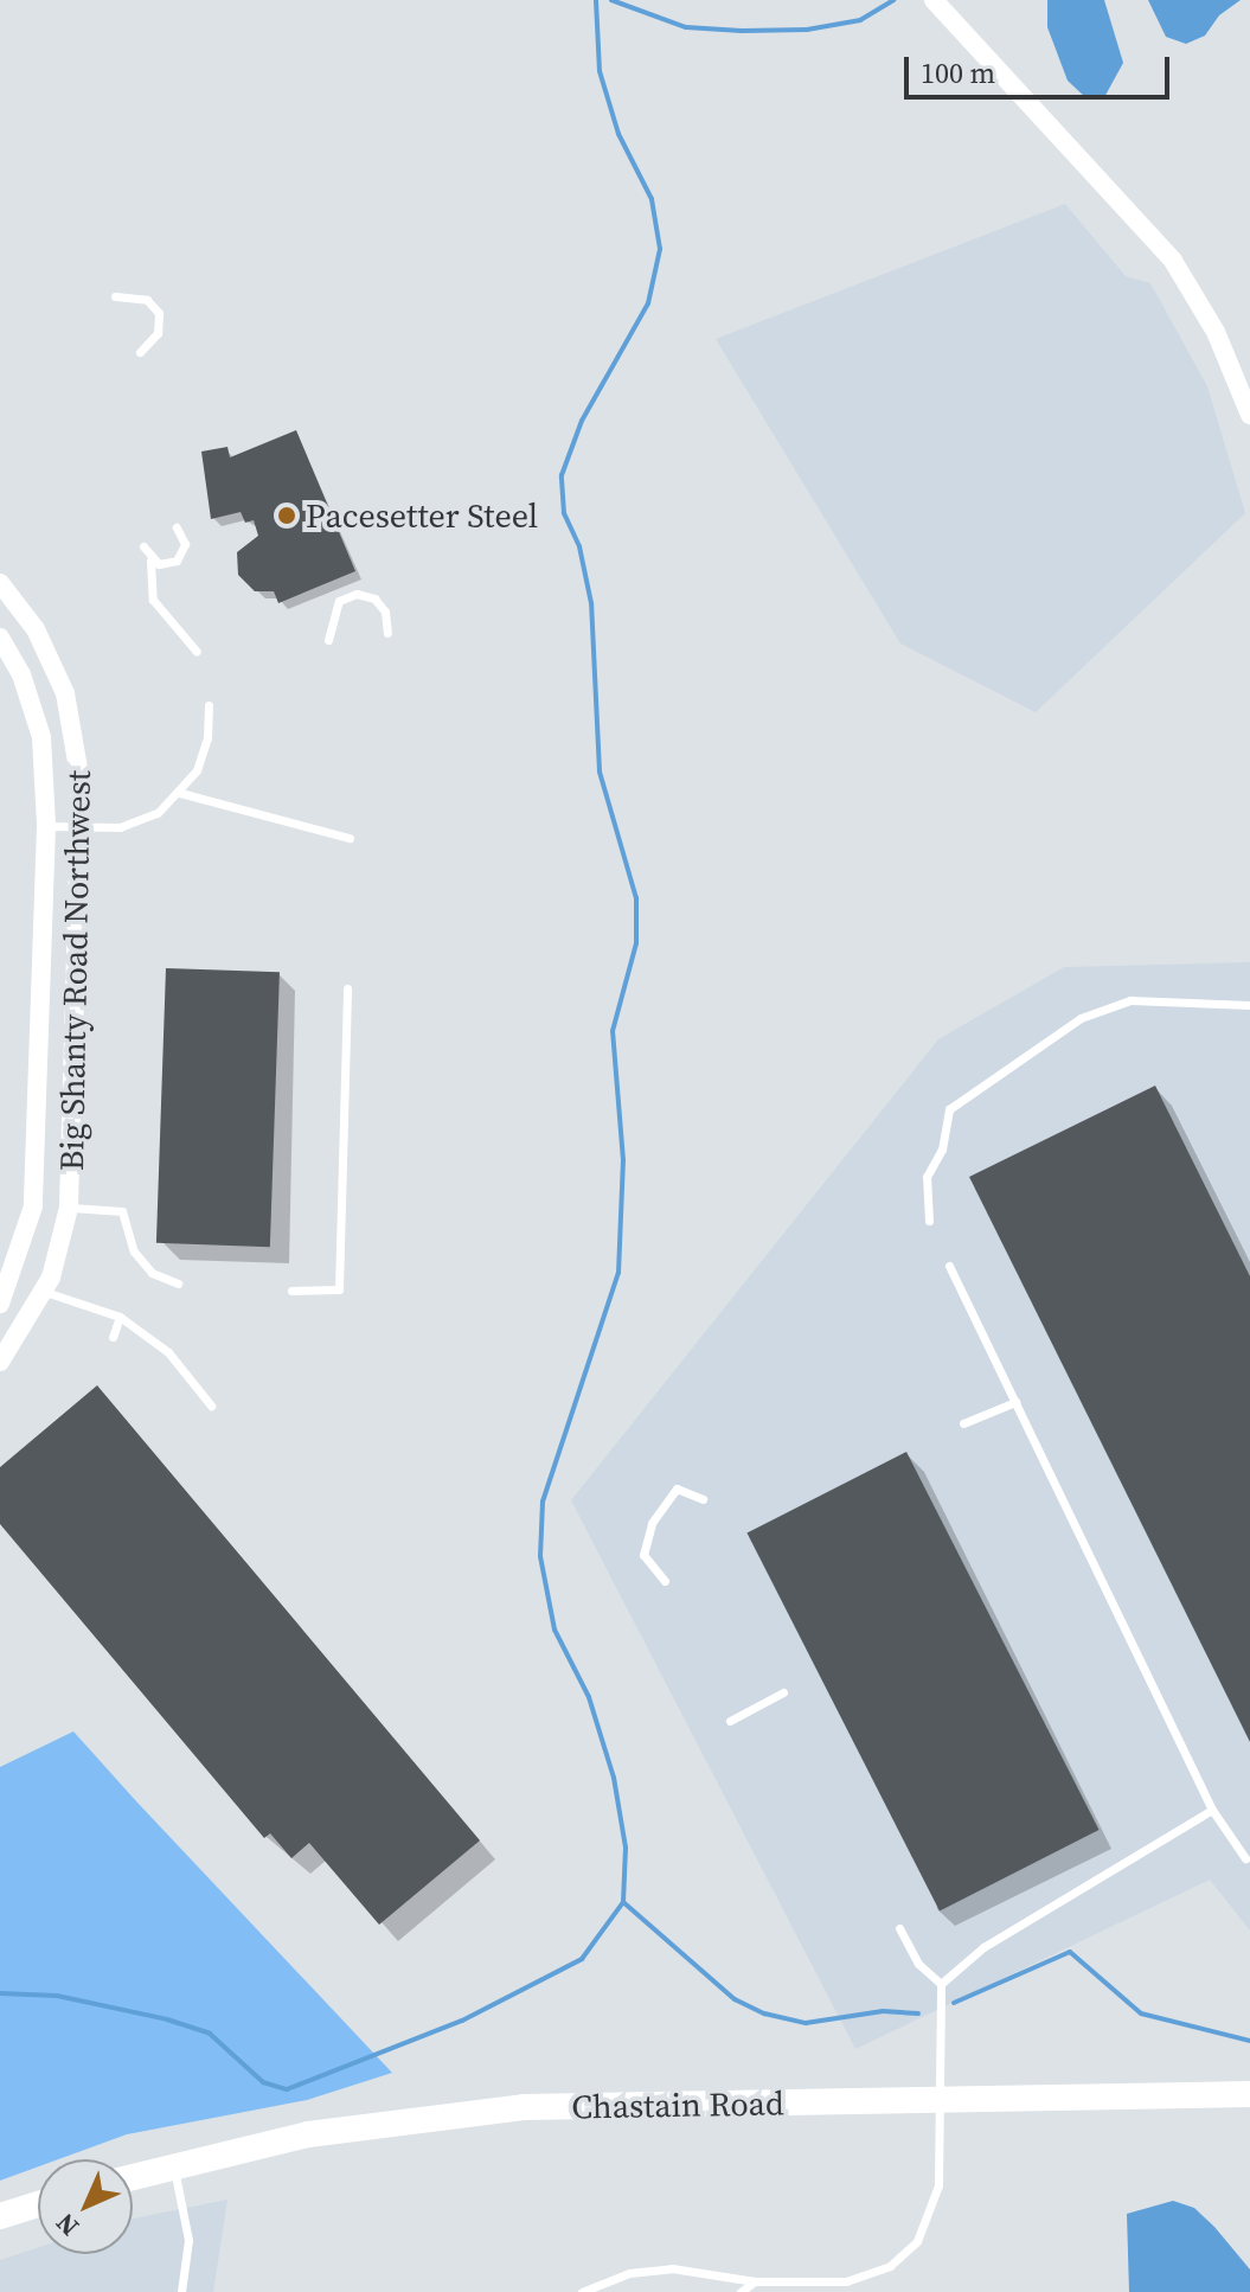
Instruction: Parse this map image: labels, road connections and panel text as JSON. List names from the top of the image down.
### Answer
{
  "streets": {
    "main road": ["Chastain Road"],
    "street": ["Big Shanty Road Northwest"]
  },
  "places": ["Pacesetter Steel"],
  "scale_bar": "100 m",
  "north": "bottom left"
}
